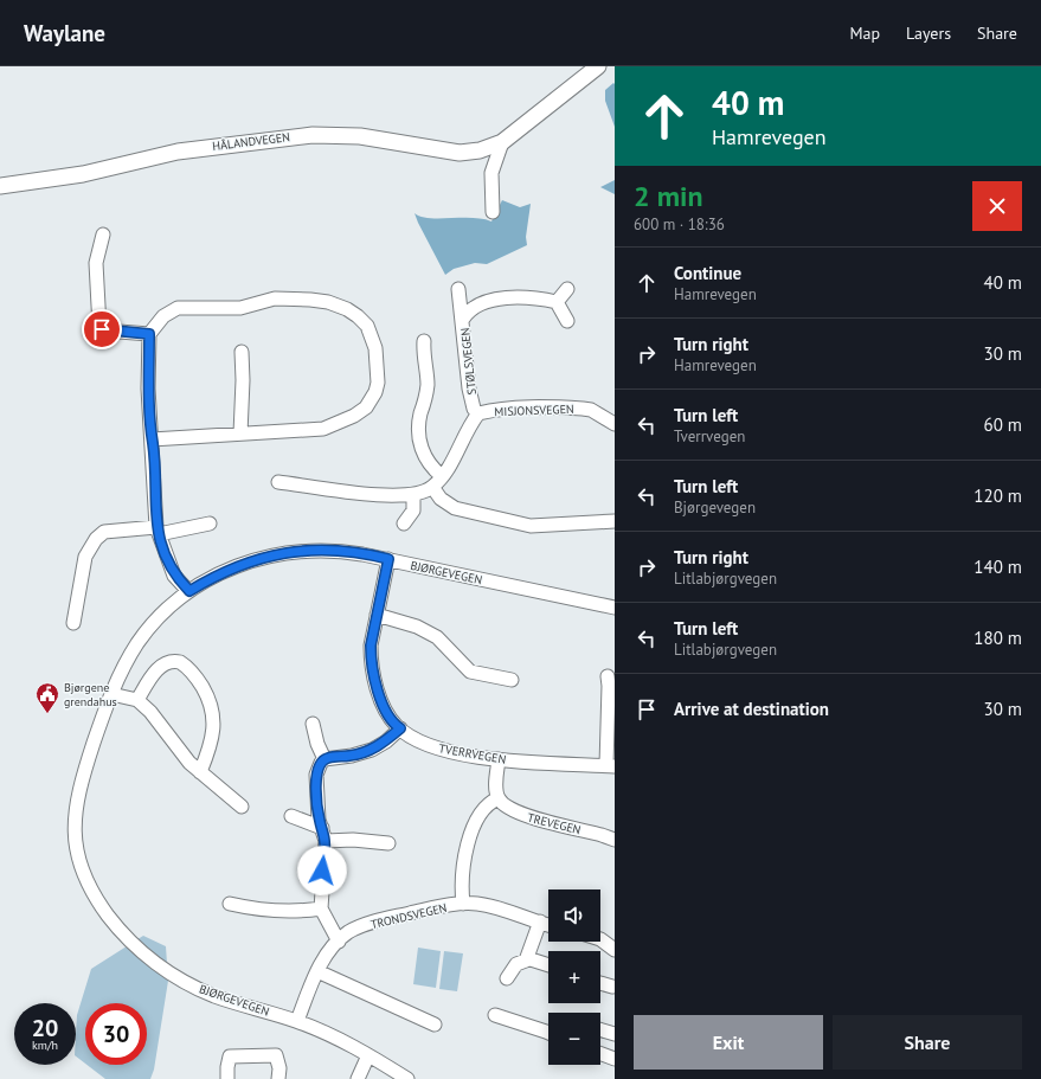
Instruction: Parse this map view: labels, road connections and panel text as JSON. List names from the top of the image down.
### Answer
{
  "streets": {
    "main road": ["HÅLANDVEGEN"],
    "street": [
      "STØLSVEGEN",
      "MISJONSVEGEN",
      "BJØRGEVEGEN",
      "TVERRVEGEN",
      "TREVEGEN",
      "TRONDSVEGEN"
    ]
  },
  "crossings": [
    ["STØLSVEGEN", "MISJONSVEGEN"],
    ["BJØRGEVEGEN", "TVERRVEGEN"],
    ["BJØRGEVEGEN", "TRONDSVEGEN"],
    ["TREVEGEN", "TRONDSVEGEN"]
  ],
  "places": {
    "public building": ["Bjørgene grendahus"]
  },
  "page": {
    "header": "Waylane",
    "nav": ["Map", "Layers", "Share"],
    "turn": ["40 m", "Hamrevegen"],
    "heading": ["2 min", "600 m · 18:36"],
    "list": [
      {
        "name": "Continue",
        "note": "Hamrevegen",
        "value": "40 m"
      },
      {
        "name": "Turn right",
        "note": "Hamrevegen",
        "value": "30 m"
      },
      {
        "name": "Turn left",
        "note": "Tverrvegen",
        "value": "60 m"
      },
      {
        "name": "Turn left",
        "note": "Bjørgevegen",
        "value": "120 m"
      },
      {
        "name": "Turn right",
        "note": "Litlabjørgvegen",
        "value": "140 m"
      },
      {
        "name": "Turn left",
        "note": "Litlabjørgvegen",
        "value": "180 m"
      },
      {
        "name": "Arrive at destination",
        "value": "30 m"
      }
    ],
    "map_buttons": ["+", "−"],
    "speed": "20 km/h",
    "limit": "30",
    "buttons": ["Exit", "Share"]
  }
}
